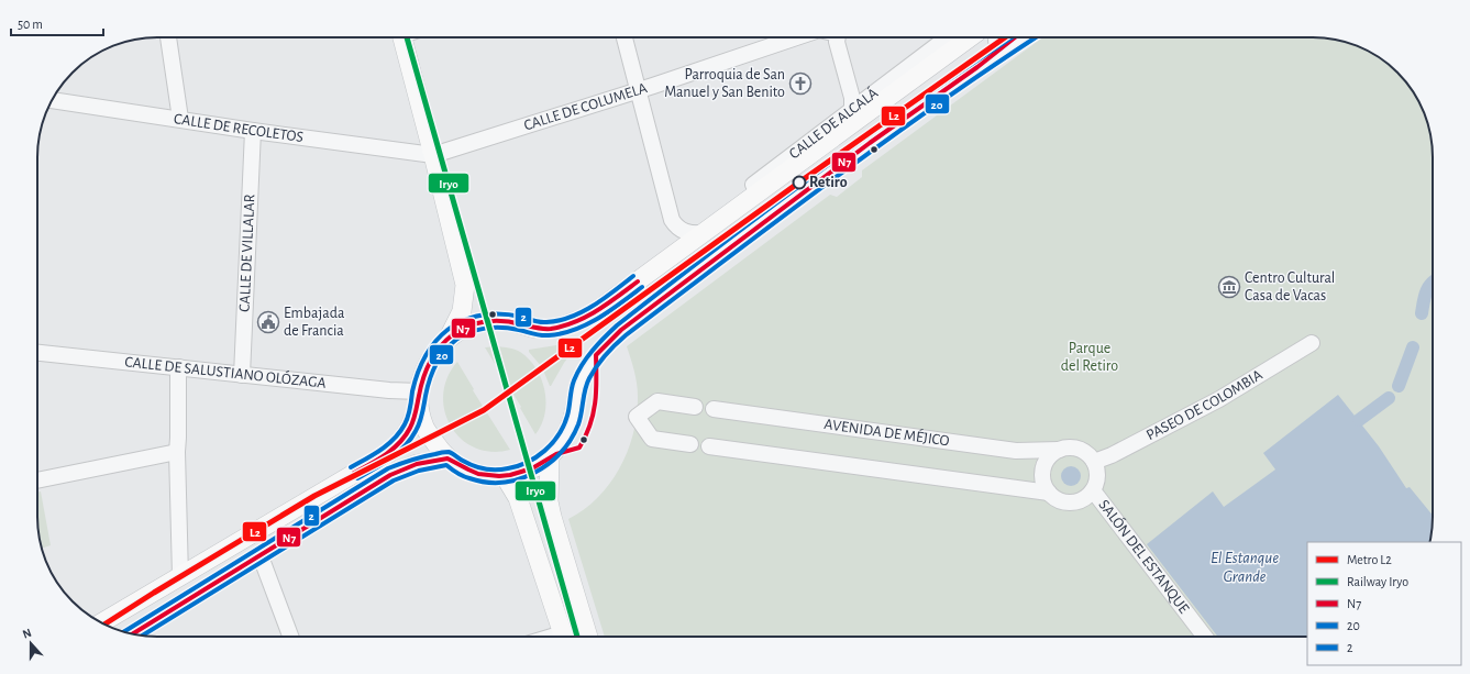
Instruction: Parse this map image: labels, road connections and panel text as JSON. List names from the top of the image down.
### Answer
{
  "streets": {
    "main road": ["CALLE DE ALCALÁ"],
    "street": [
      "CALLE DE COLUMELA",
      "CALLE DE RECOLETOS",
      "CALLE DE VILLALAR",
      "CALLE DE SALUSTIANO OLÓZAGA",
      "PASEO DE COLOMBIA",
      "AVENIDA DE MÉJICO",
      "SALÓN DEL ESTANQUE"
    ]
  },
  "crossings": [
    ["CALLE DE COLUMELA", "CALLE DE RECOLETOS"],
    ["CALLE DE RECOLETOS", "CALLE DE VILLALAR"],
    ["CALLE DE VILLALAR", "CALLE DE SALUSTIANO OLÓZAGA"],
    ["PASEO DE COLOMBIA", "AVENIDA DE MÉJICO"],
    ["PASEO DE COLOMBIA", "SALÓN DEL ESTANQUE"],
    ["AVENIDA DE MÉJICO", "SALÓN DEL ESTANQUE"]
  ],
  "water": ["El Estanque Grande"],
  "parks": ["Parque del Retiro"],
  "places": {
    "church": ["Parroquia de San Manuel y San Benito"],
    "other": ["Retiro"],
    "museum": ["Centro Cultural Casa de Vacas"],
    "public building": ["Embajada de Francia"]
  },
  "lines": [
    "metro line L2",
    "rail line Iryo",
    "transit line N7",
    "transit line 20",
    "transit line 2"
  ],
  "legend": [
    "Metro L2",
    "Railway Iryo",
    "N7",
    "20",
    "2"
  ],
  "scale_bar": "50 m",
  "north": "top"
}
